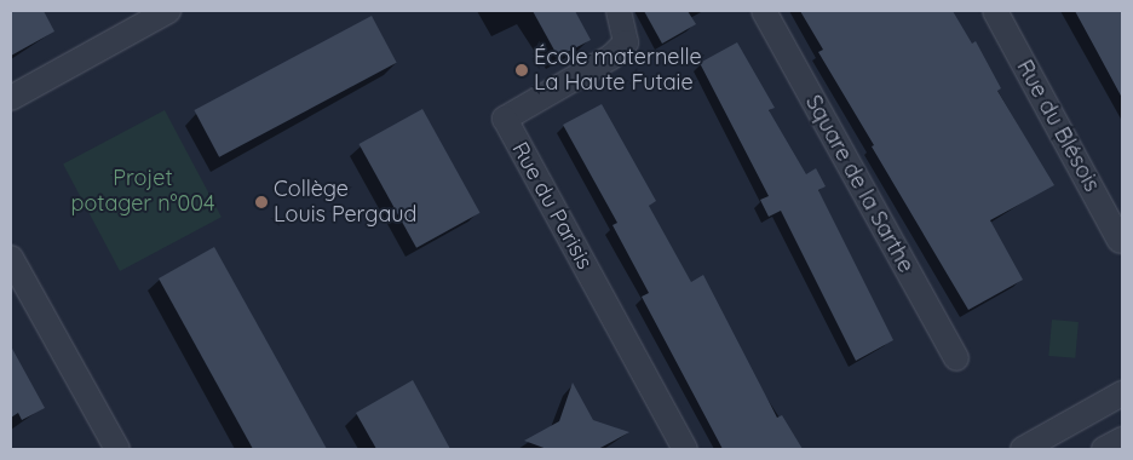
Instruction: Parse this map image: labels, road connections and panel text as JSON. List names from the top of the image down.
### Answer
{
  "streets": {
    "street": ["Rue du Blésois", "Square de la Sarthe", "Rue du Parisis"]
  },
  "parks": ["Projet potager n°004"],
  "places": ["École maternelle La Haute Futaie", "Collège Louis Pergaud"]
}
